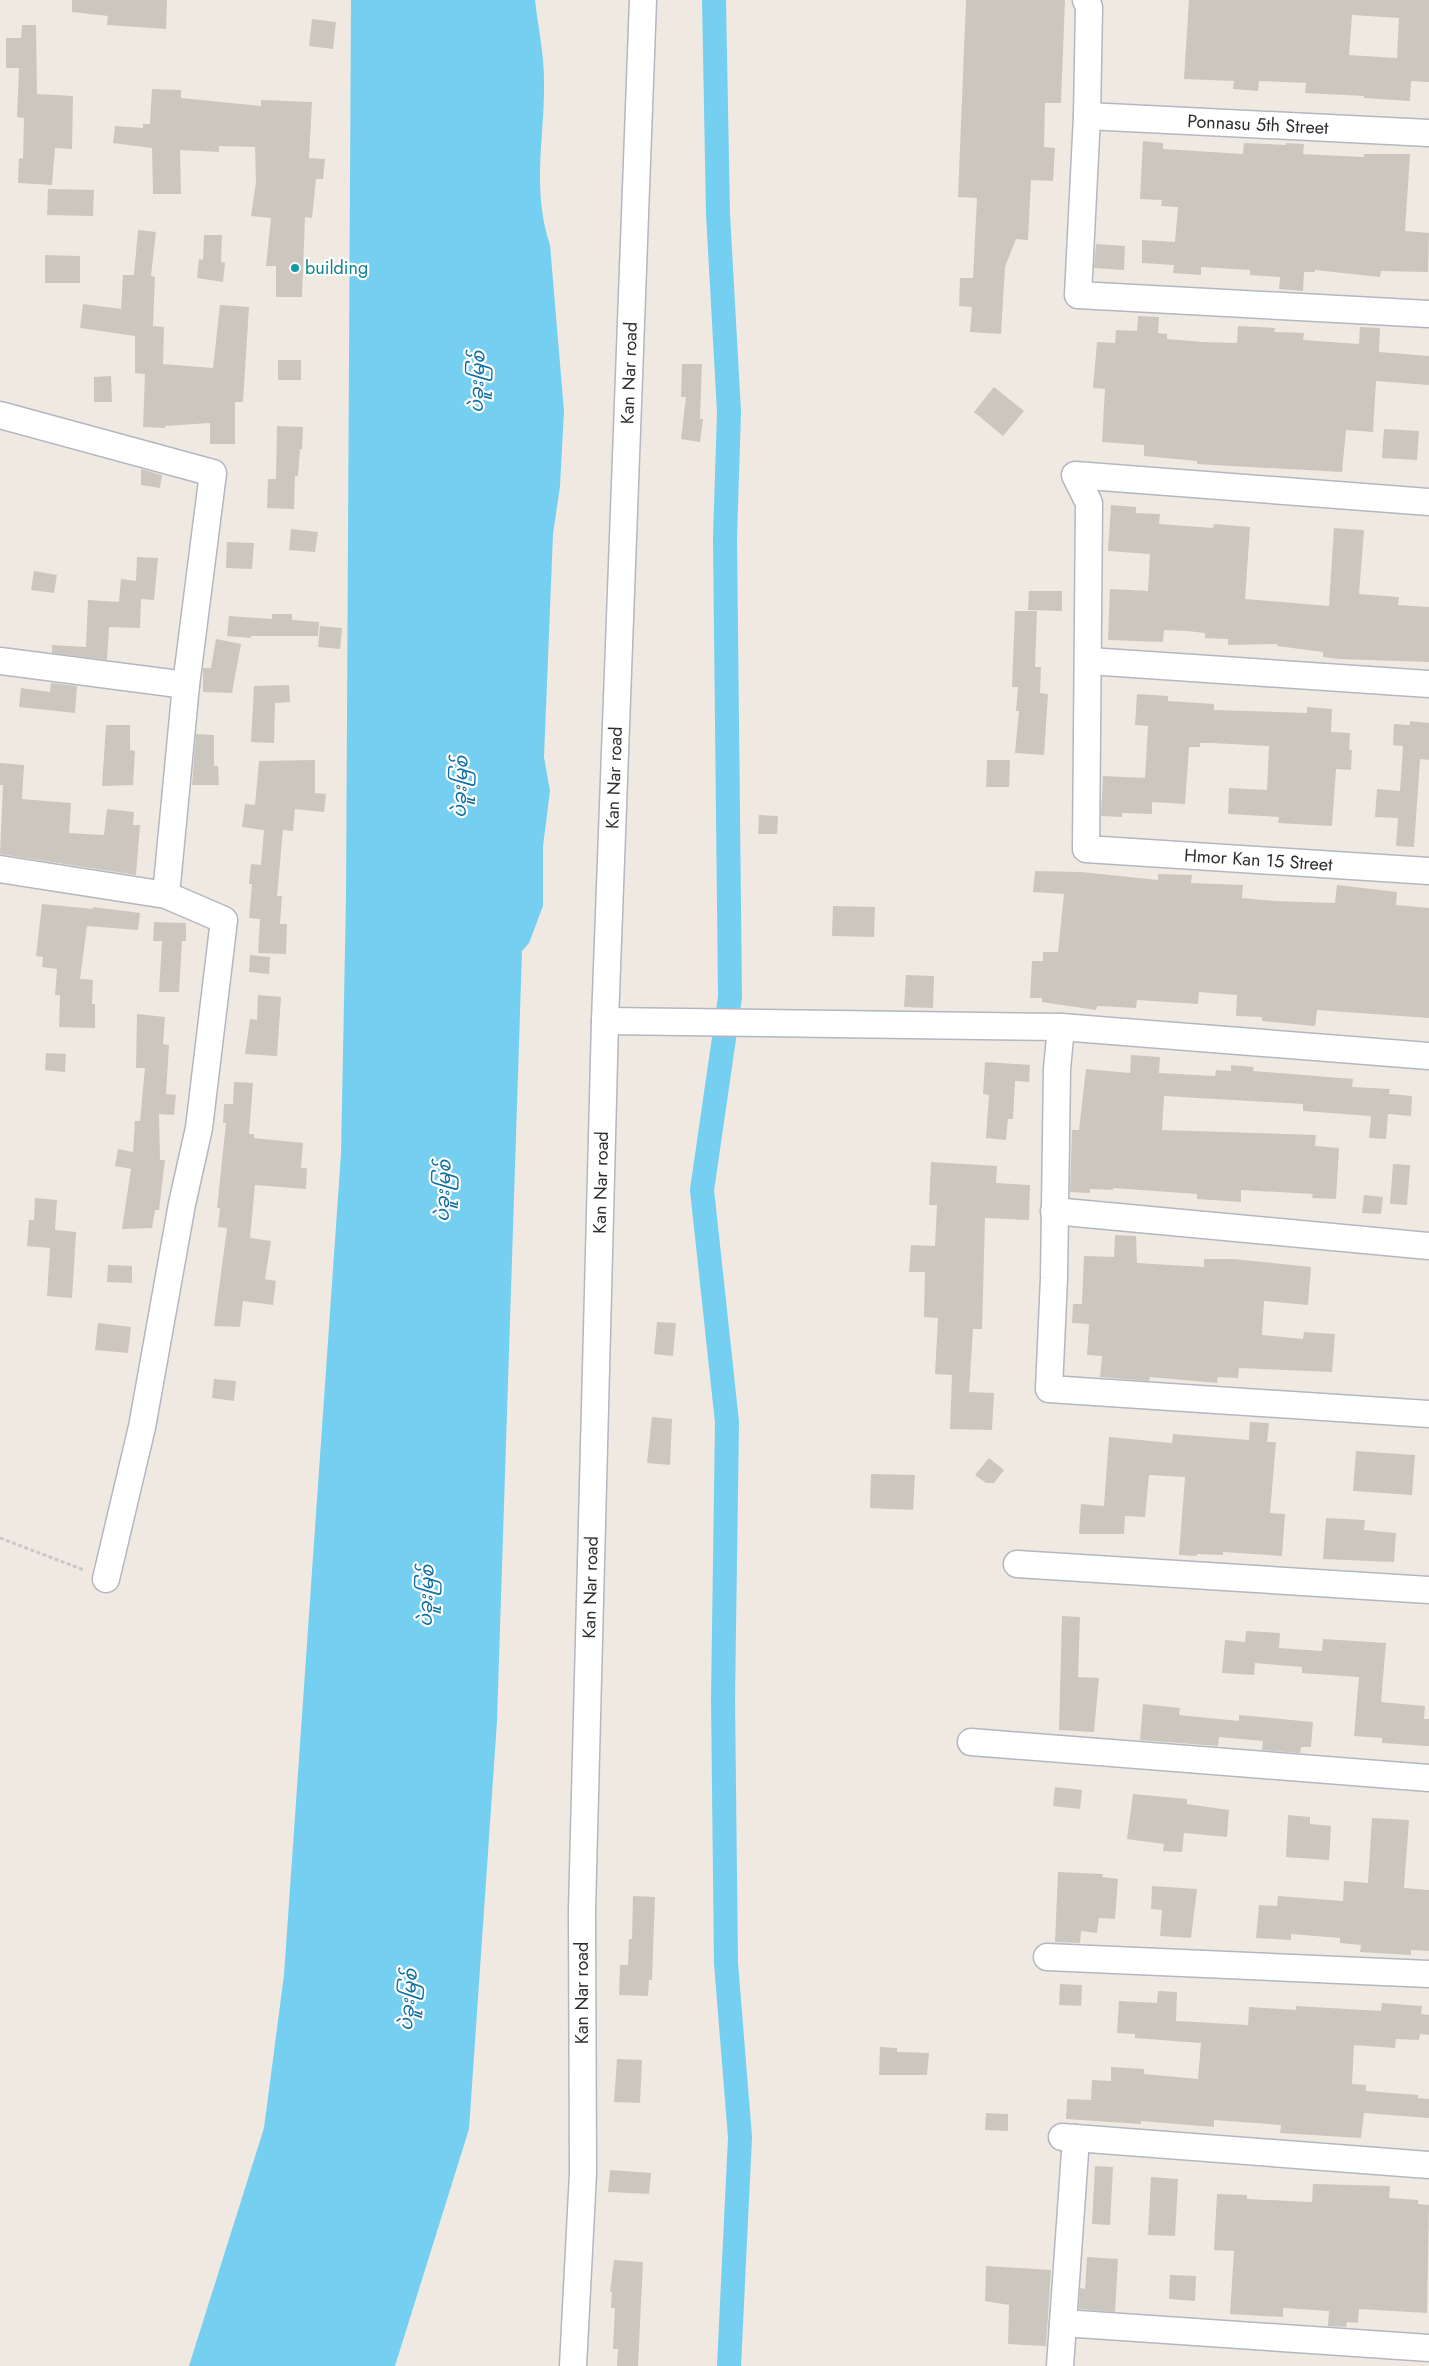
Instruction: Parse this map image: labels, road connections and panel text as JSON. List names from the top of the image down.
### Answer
{
  "streets": {
    "street": ["Ponnasu 5th Street", "Kan Nar road", "Hmor Kan 15 Street"]
  },
  "water": ["ပဲခူးမြစ်"],
  "places": ["building"]
}
